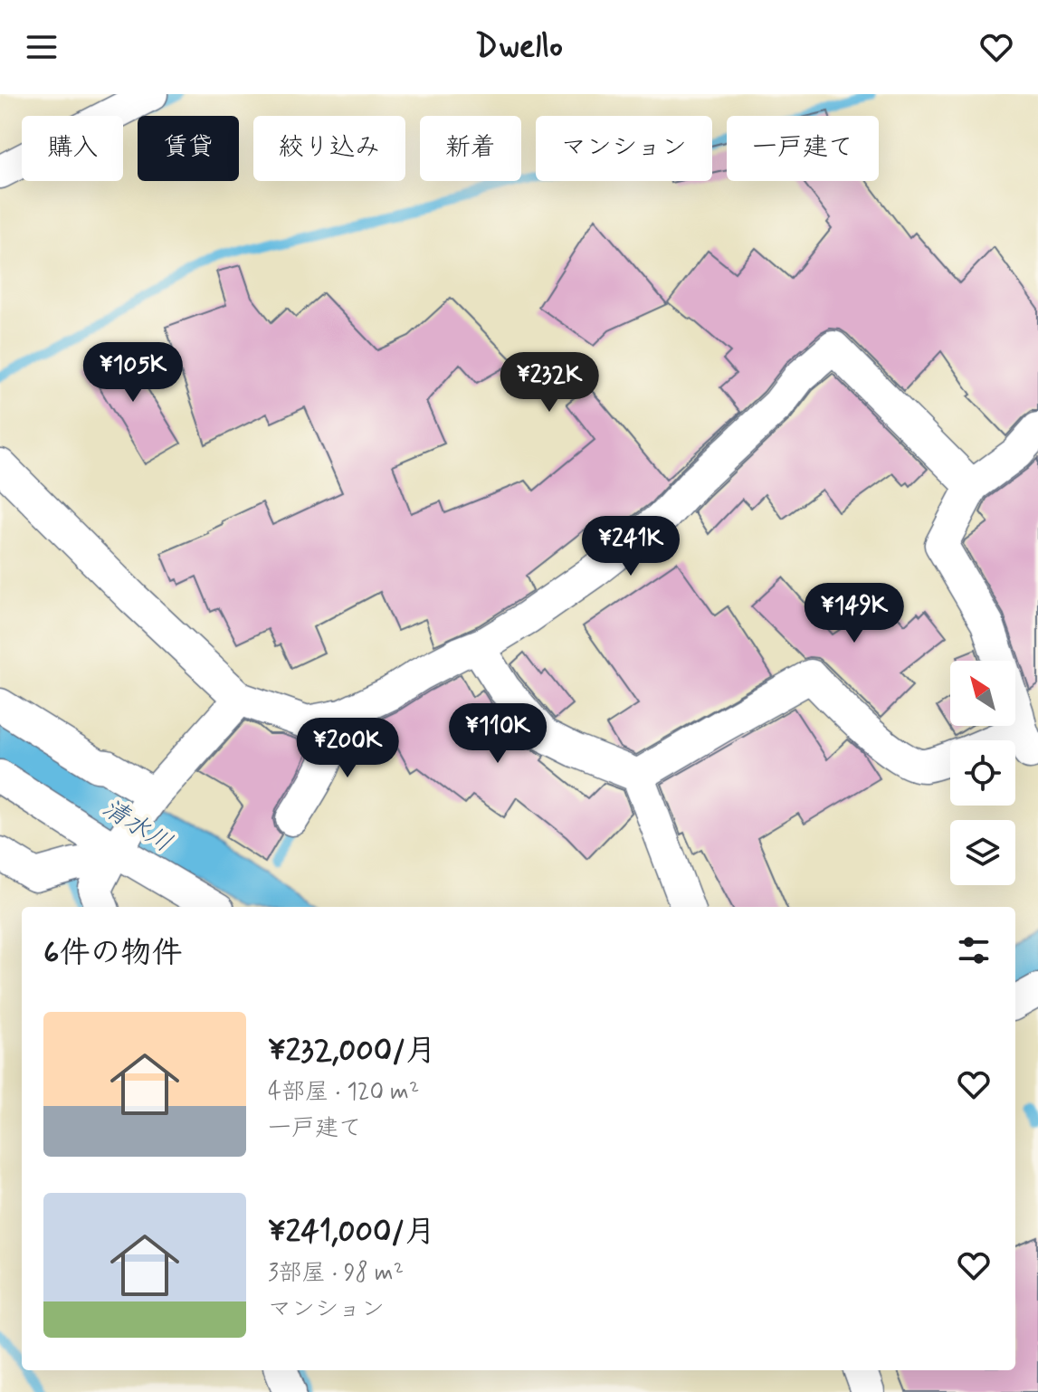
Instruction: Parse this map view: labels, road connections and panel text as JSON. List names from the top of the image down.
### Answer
{
  "water": ["清水川"],
  "north": "top left",
  "page": {
    "header": "Dwello",
    "chip": [
      "購入",
      "賃貸",
      "絞り込み",
      "新着",
      "マンション",
      "一戸建て"
    ],
    "price": [
      "¥105K",
      "¥232K",
      "¥241K",
      "¥149K",
      "¥110K",
      "¥200K"
    ],
    "heading": "6件の物件",
    "list": [
      {
        "name": "¥232,000/月",
        "note": "4部屋 · 120 m² · 一戸建て"
      },
      {
        "name": "¥241,000/月",
        "note": "3部屋 · 98 m² · マンション"
      }
    ]
  }
}
